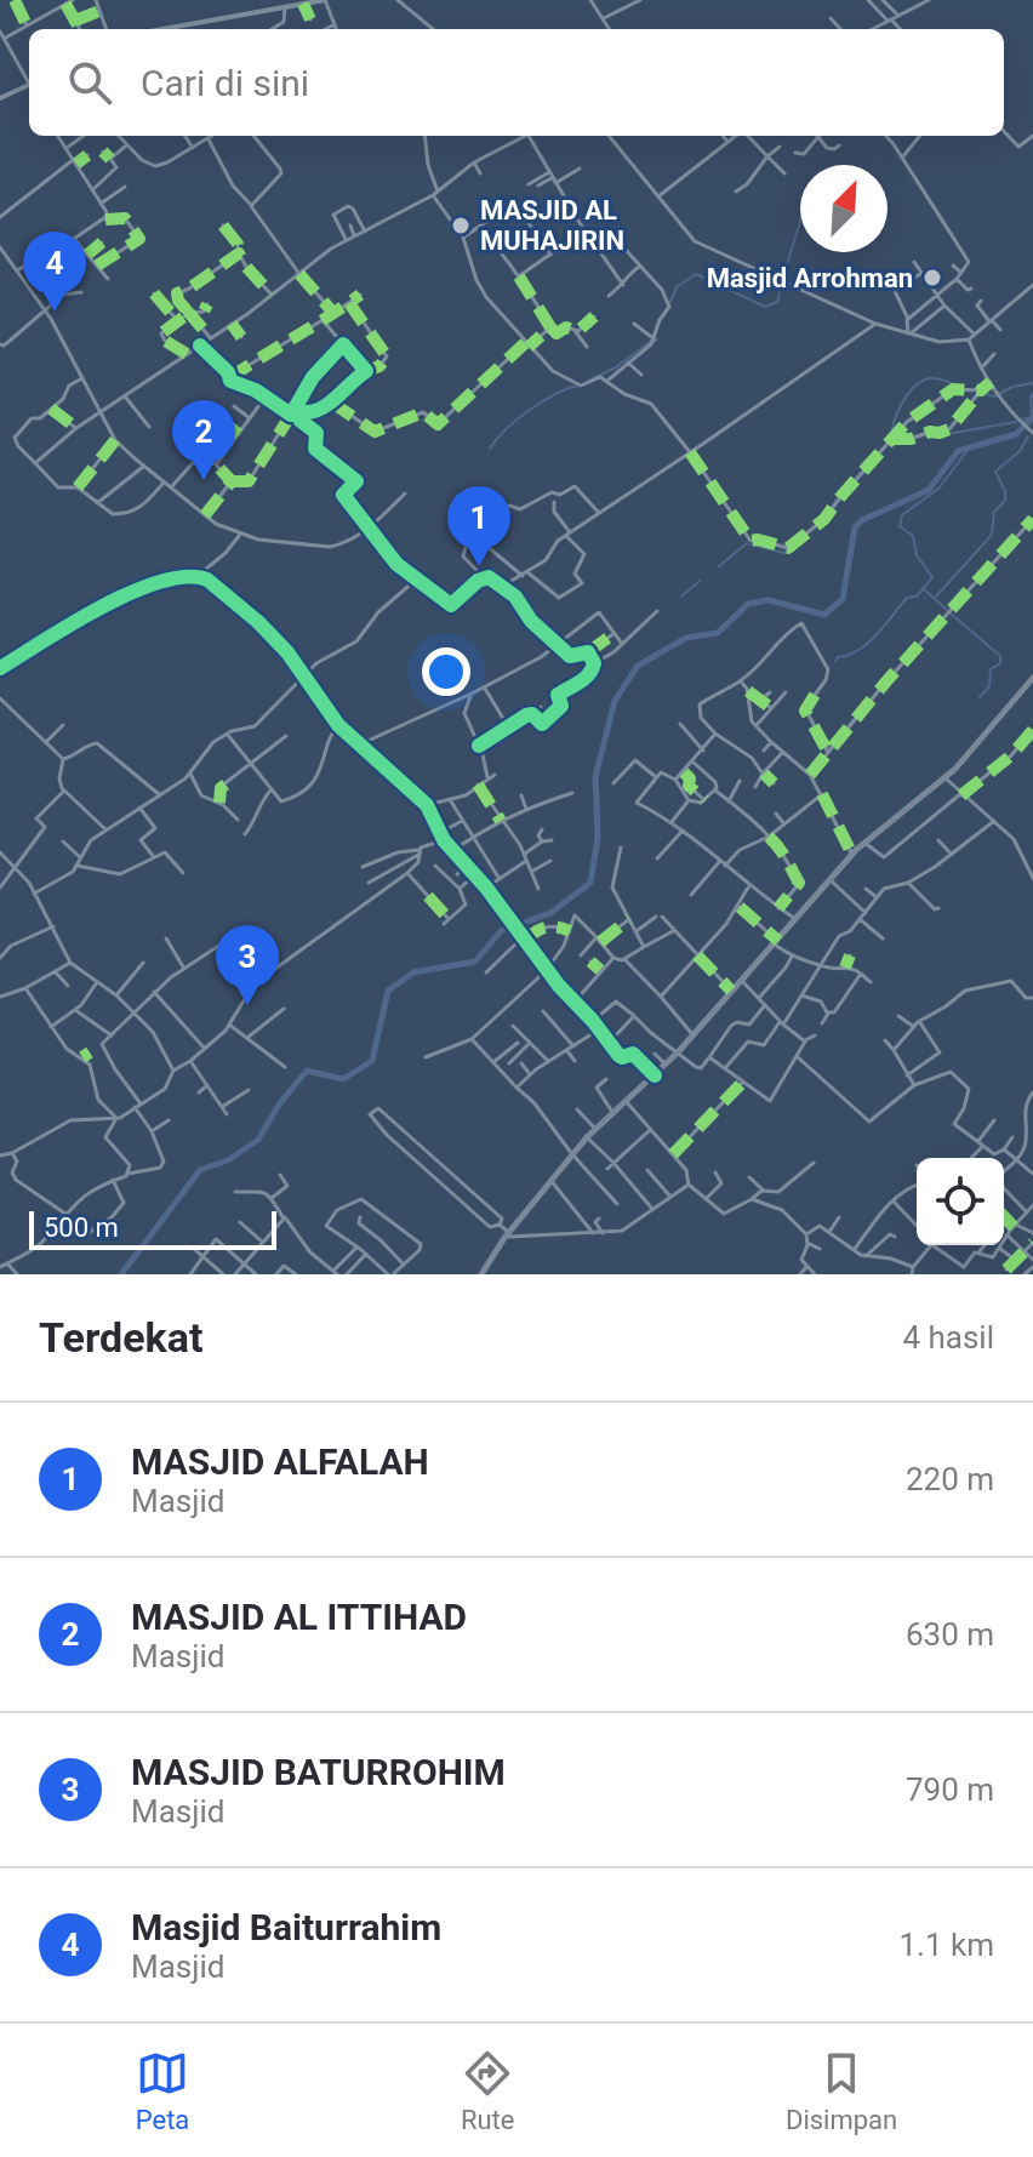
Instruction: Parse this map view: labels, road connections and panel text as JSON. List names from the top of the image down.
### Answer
{
  "places": ["MASJID AL MUHAJIRIN", "Masjid Arrohman"],
  "scale_bar": "500 m",
  "north": "top right",
  "page": {
    "search": "Cari di sini",
    "pins": [
      "4",
      "2",
      "1",
      "3"
    ],
    "scale": "500 m",
    "heading": ["Terdekat", "4 hasil"],
    "list": [
      {
        "mark": "1",
        "name": "MASJID ALFALAH",
        "note": "Masjid",
        "value": "220 m"
      },
      {
        "mark": "2",
        "name": "MASJID AL ITTIHAD",
        "note": "Masjid",
        "value": "630 m"
      },
      {
        "mark": "3",
        "name": "MASJID BATURROHIM",
        "note": "Masjid",
        "value": "790 m"
      },
      {
        "mark": "4",
        "name": "Masjid Baiturrahim",
        "note": "Masjid",
        "value": "1.1 km"
      }
    ],
    "nav": ["Peta", "Rute", "Disimpan"]
  }
}
